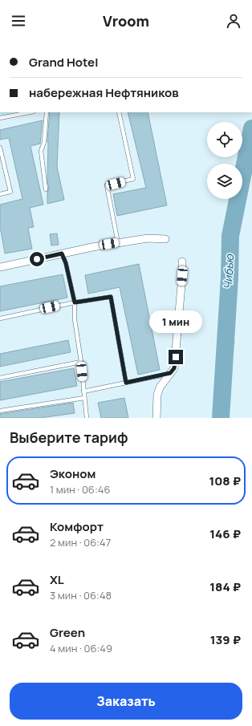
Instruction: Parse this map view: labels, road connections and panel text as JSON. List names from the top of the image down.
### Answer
{
  "water": ["Чибью"],
  "page": {
    "header": "Vroom",
    "banner": ["Grand Hotel", "набережная Нефтяников"],
    "bubble": "1 мин",
    "heading": "Выберите тариф",
    "list": [
      {
        "name": "Эконом",
        "note": "1 мин · 06:46",
        "value": "108 ₽"
      },
      {
        "name": "Комфорт",
        "note": "2 мин · 06:47",
        "value": "146 ₽"
      },
      {
        "name": "XL",
        "note": "3 мин · 06:48",
        "value": "184 ₽"
      },
      {
        "name": "Green",
        "note": "4 мин · 06:49",
        "value": "139 ₽"
      }
    ],
    "buttons": "Заказать"
  }
}
